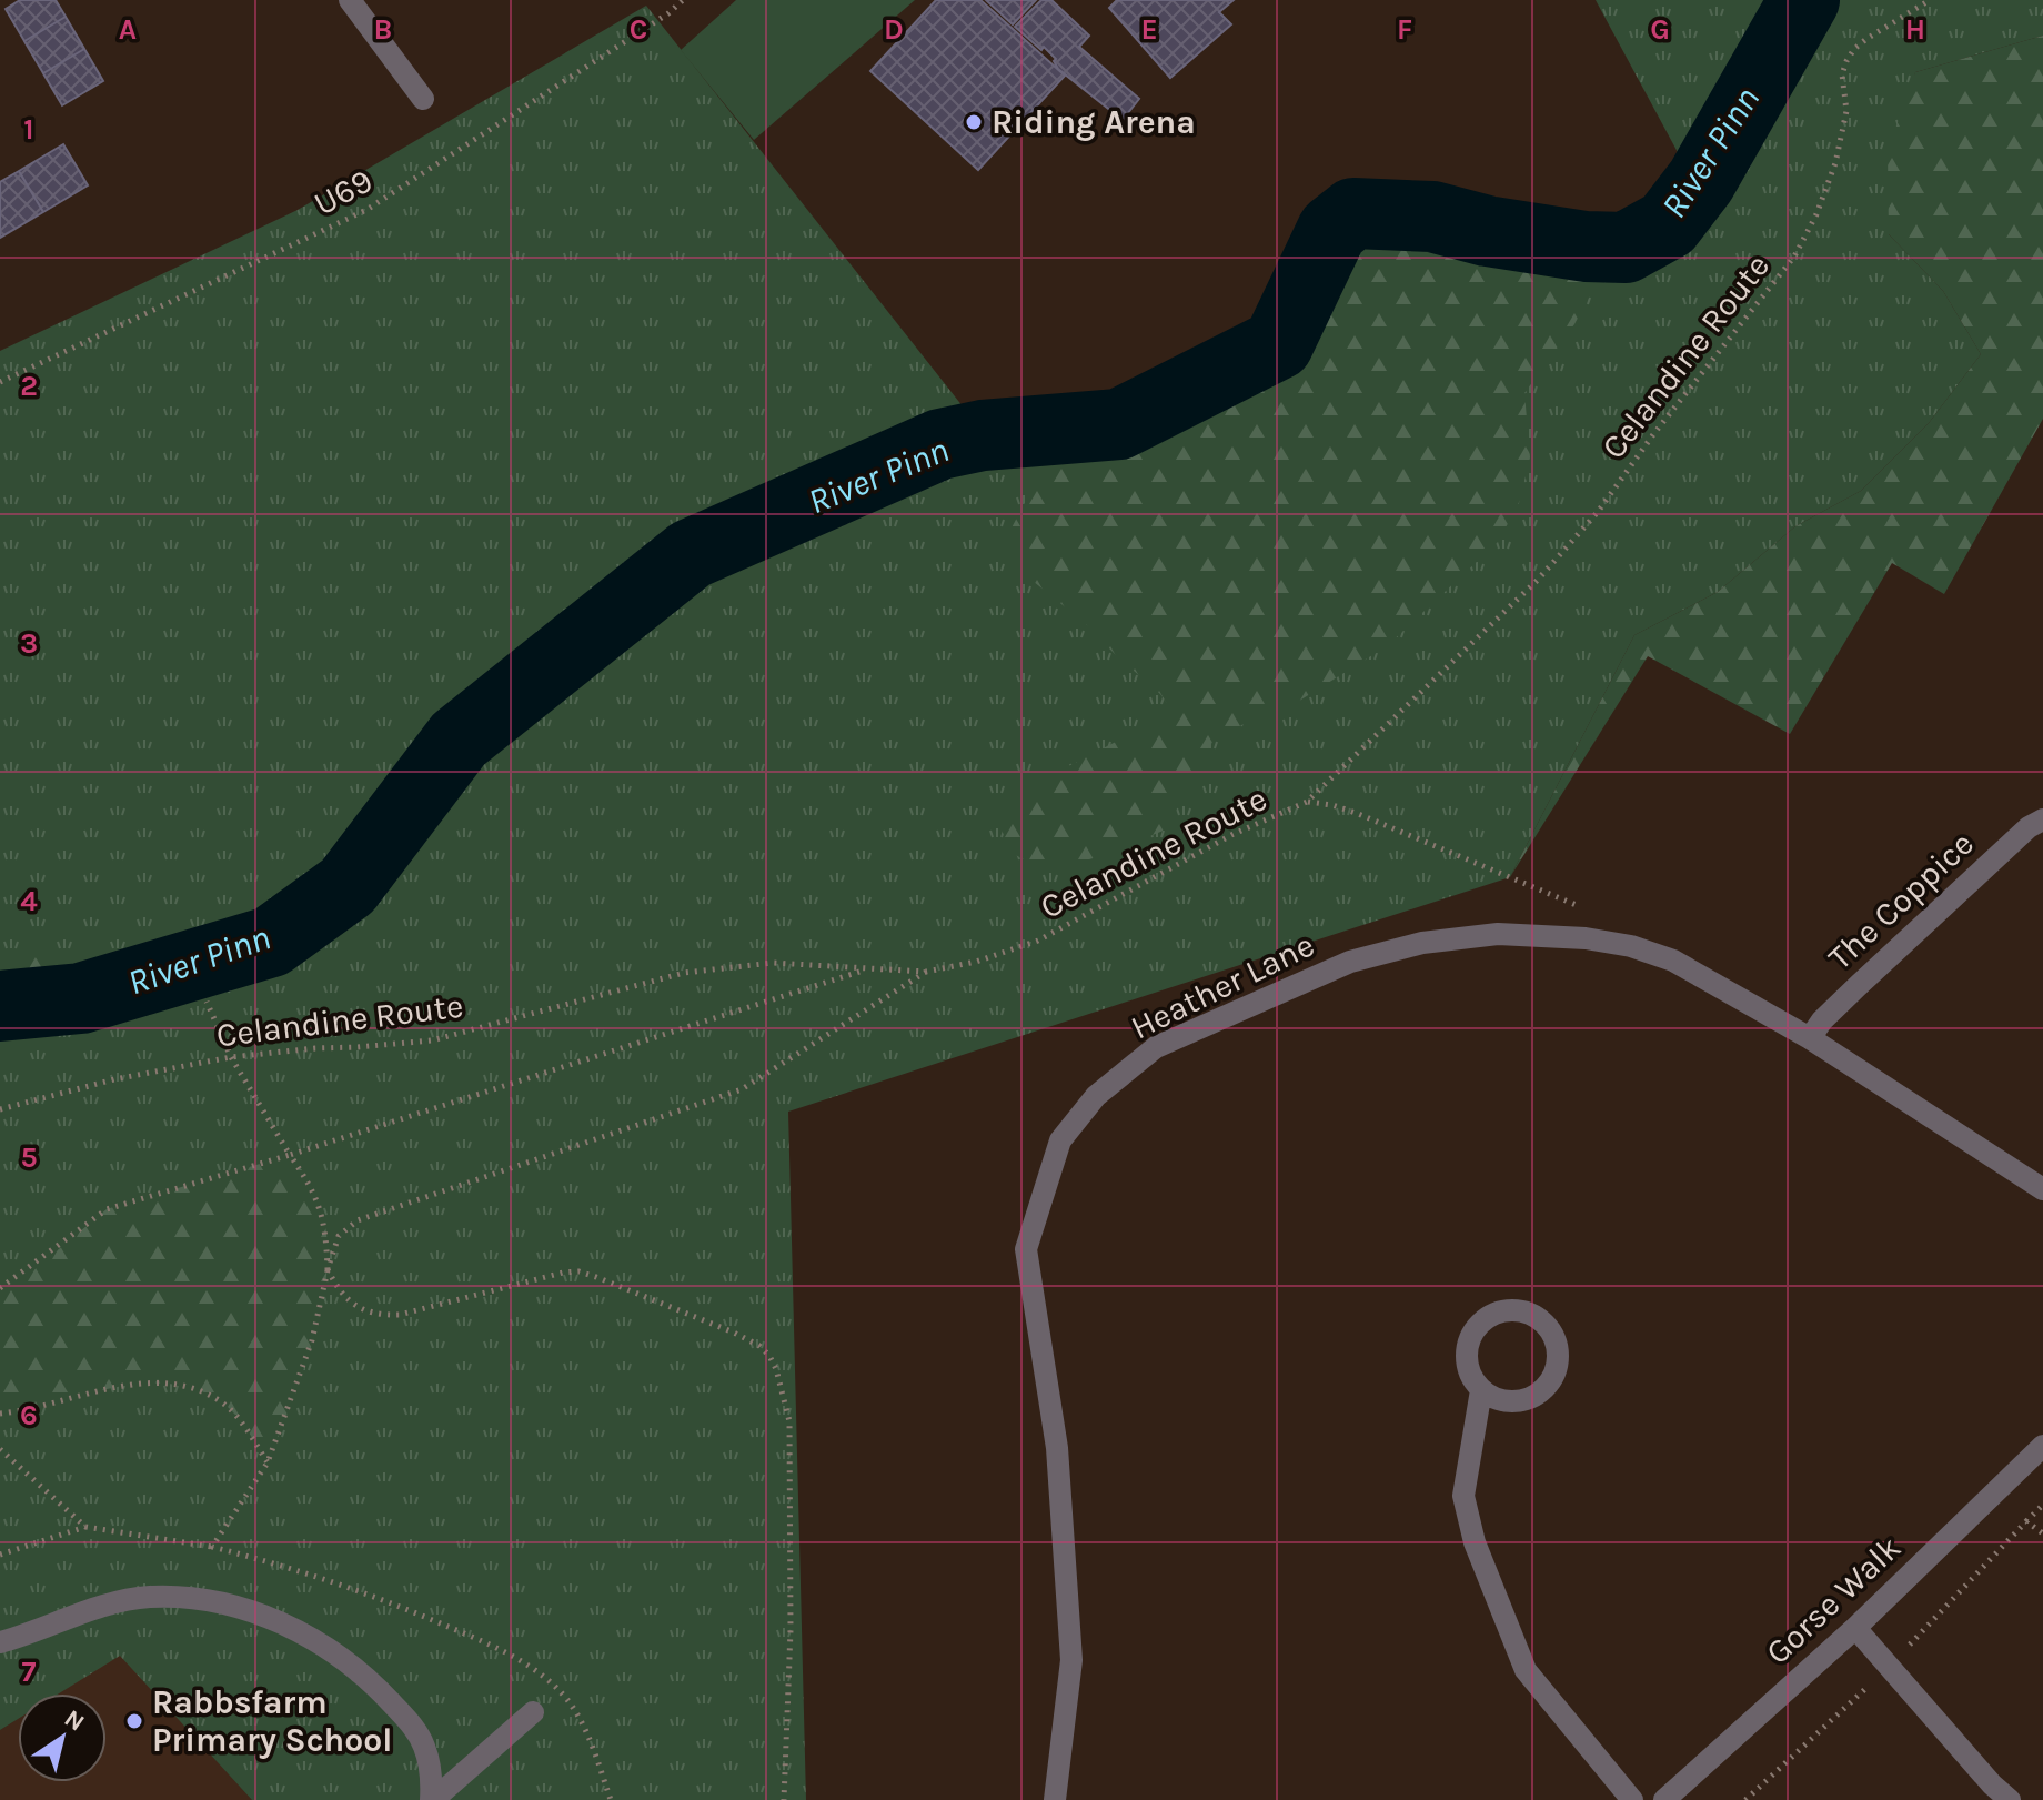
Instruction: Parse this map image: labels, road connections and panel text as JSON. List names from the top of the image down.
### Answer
{
  "streets": {
    "street": ["The Coppice", "Heather Lane", "Gorse Walk"],
    "path": ["U69", "Celandine Route"]
  },
  "crossings": [
    ["The Coppice", "Heather Lane"]
  ],
  "water": ["River Pinn"],
  "places": ["Riding Arena", "Rabbsfarm Primary School"],
  "north": "top right",
  "grid": {
    "columns": [
      "A",
      "B",
      "C",
      "D",
      "E",
      "F",
      "G",
      "H"
    ],
    "rows": [
      "1",
      "2",
      "3",
      "4",
      "5",
      "6",
      "7"
    ]
  }
}
